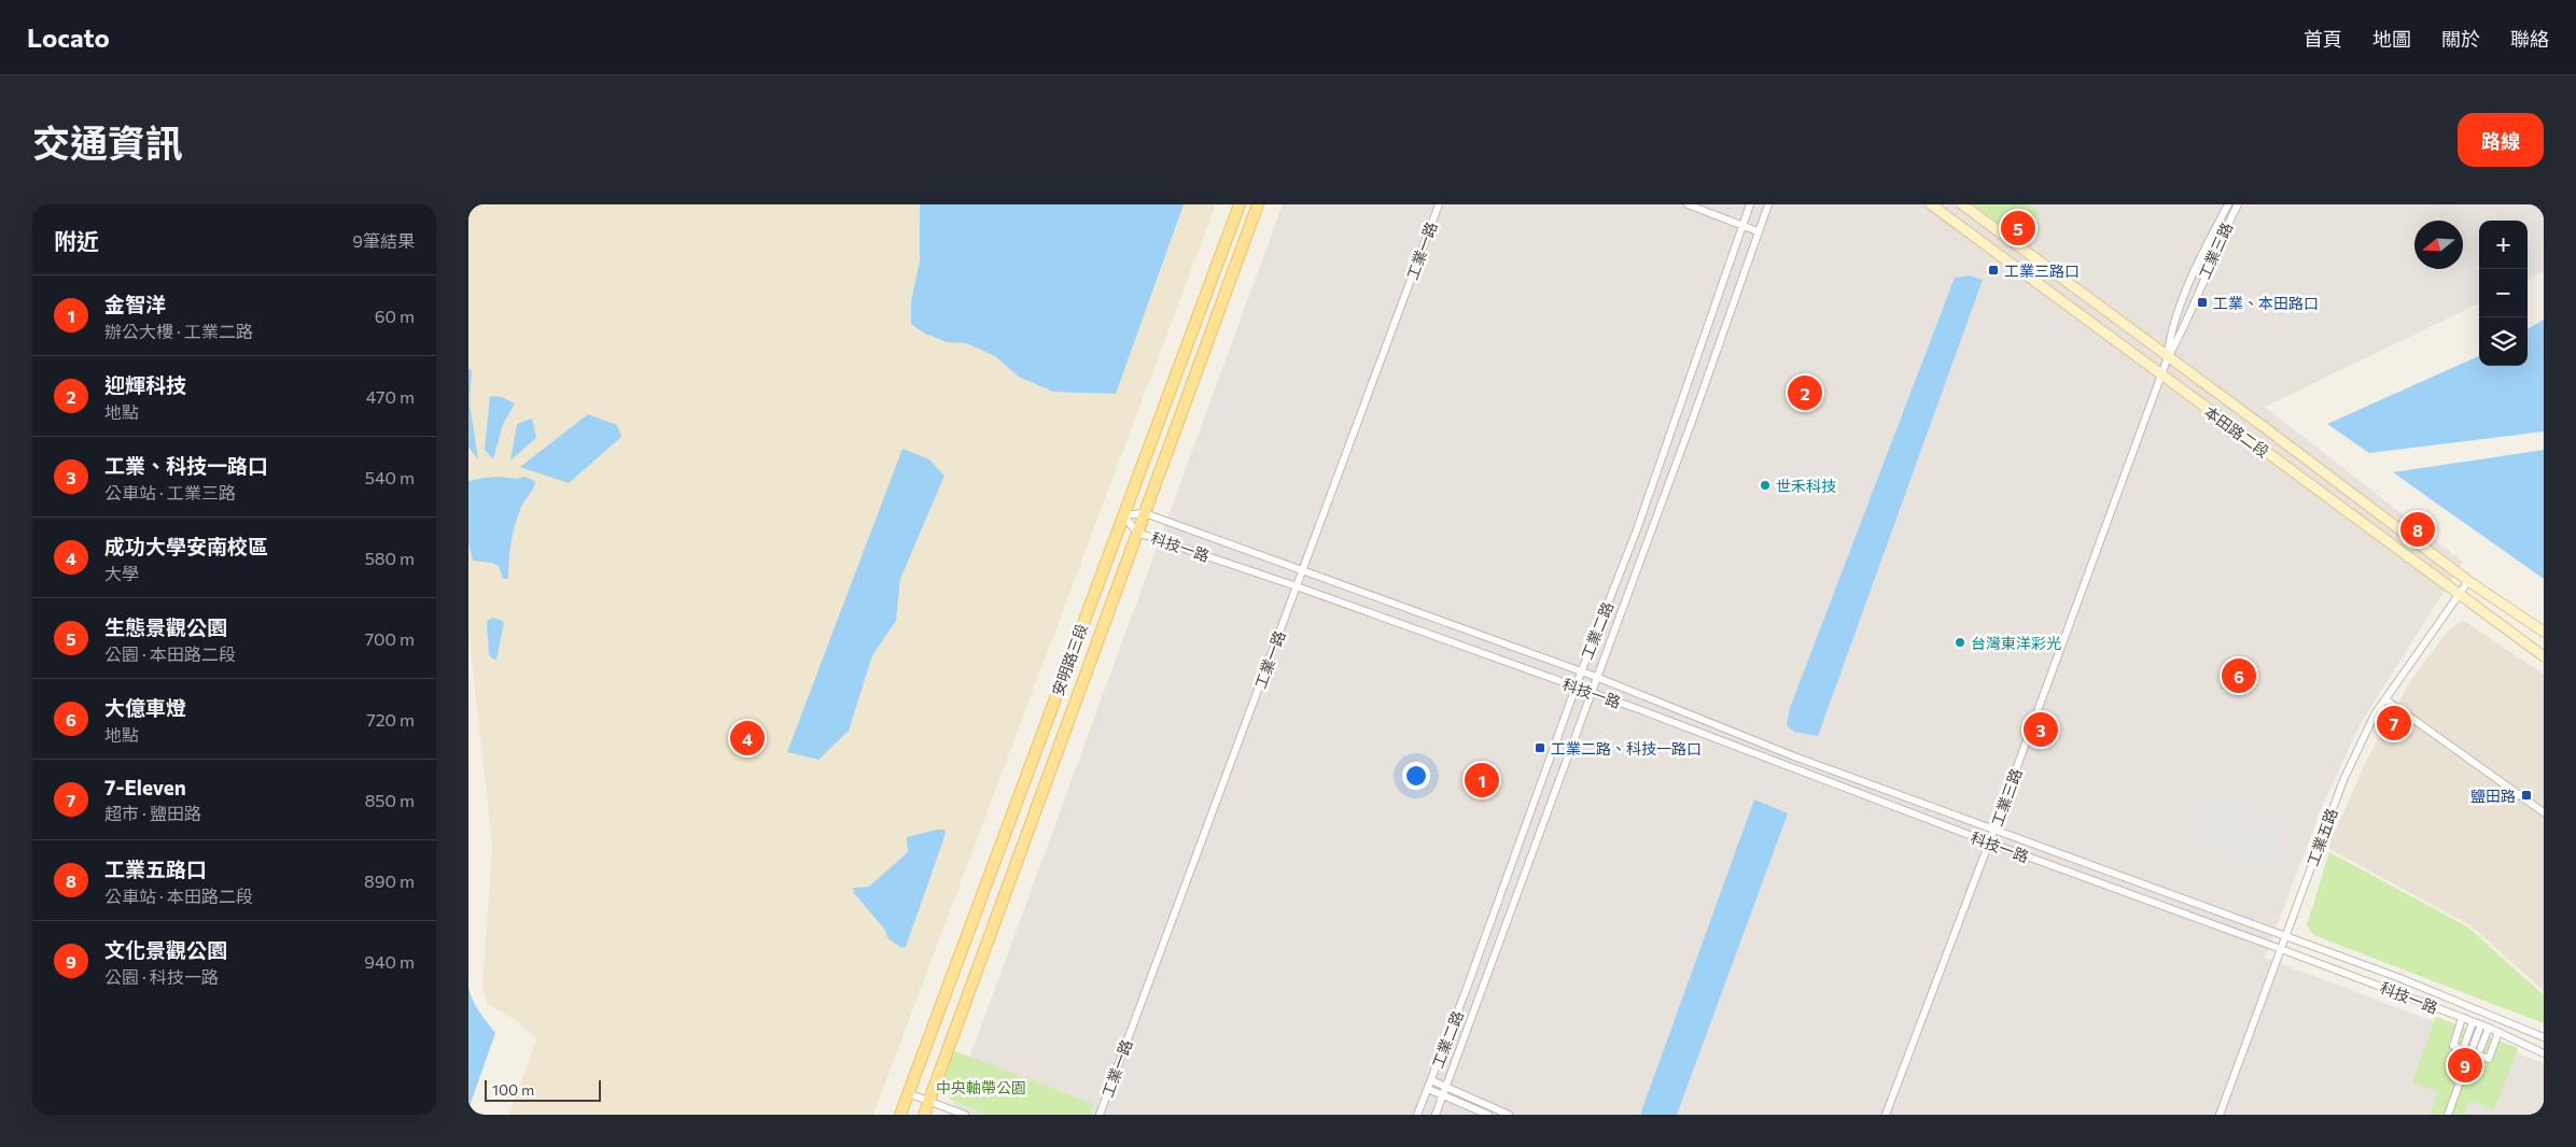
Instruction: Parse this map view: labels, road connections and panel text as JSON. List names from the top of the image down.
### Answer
{
  "streets": {
    "main road": ["安明路三段"],
    "street": [
      "工業一路",
      "工業三路",
      "本田路二段",
      "科技一路",
      "工業二路",
      "工業五路"
    ]
  },
  "crossings": [
    ["工業一路", "科技一路"],
    ["工業三路", "本田路二段"],
    ["工業三路", "科技一路"],
    ["本田路二段", "工業五路"],
    ["科技一路", "工業二路"],
    ["科技一路", "安明路三段"],
    ["科技一路", "工業五路"]
  ],
  "parks": ["中央軸帶公園"],
  "places": {
    "transit": [
      "工業三路口",
      "工業、本田路口",
      "工業二路、科技一路口",
      "鹽田路"
    ],
    "other": ["世禾科技", "台灣東洋彩光"]
  },
  "scale_bar": "100 m",
  "north": "left",
  "page": {
    "header": "Locato",
    "nav": [
      "首頁",
      "地圖",
      "關於",
      "聯絡"
    ],
    "title": "交通資訊",
    "buttons": "路線",
    "heading": ["附近", "9筆結果"],
    "pins": [
      "5",
      "2",
      "8",
      "6",
      "7",
      "3",
      "4",
      "1",
      "9"
    ],
    "map_buttons": ["+", "−"],
    "list": [
      {
        "mark": "1",
        "name": "金智洋",
        "note": "辦公大樓 · 工業二路",
        "value": "60 m"
      },
      {
        "mark": "2",
        "name": "迎輝科技",
        "note": "地點",
        "value": "470 m"
      },
      {
        "mark": "3",
        "name": "工業、科技一路口",
        "note": "公車站 · 工業三路",
        "value": "540 m"
      },
      {
        "mark": "4",
        "name": "成功大學安南校區",
        "note": "大學",
        "value": "580 m"
      },
      {
        "mark": "5",
        "name": "生態景觀公園",
        "note": "公園 · 本田路二段",
        "value": "700 m"
      },
      {
        "mark": "6",
        "name": "大億車燈",
        "note": "地點",
        "value": "720 m"
      },
      {
        "mark": "7",
        "name": "7-Eleven",
        "note": "超市 · 鹽田路",
        "value": "850 m"
      },
      {
        "mark": "8",
        "name": "工業五路口",
        "note": "公車站 · 本田路二段",
        "value": "890 m"
      },
      {
        "mark": "9",
        "name": "文化景觀公園",
        "note": "公園 · 科技一路",
        "value": "940 m"
      }
    ],
    "scale": "100 m"
  }
}
